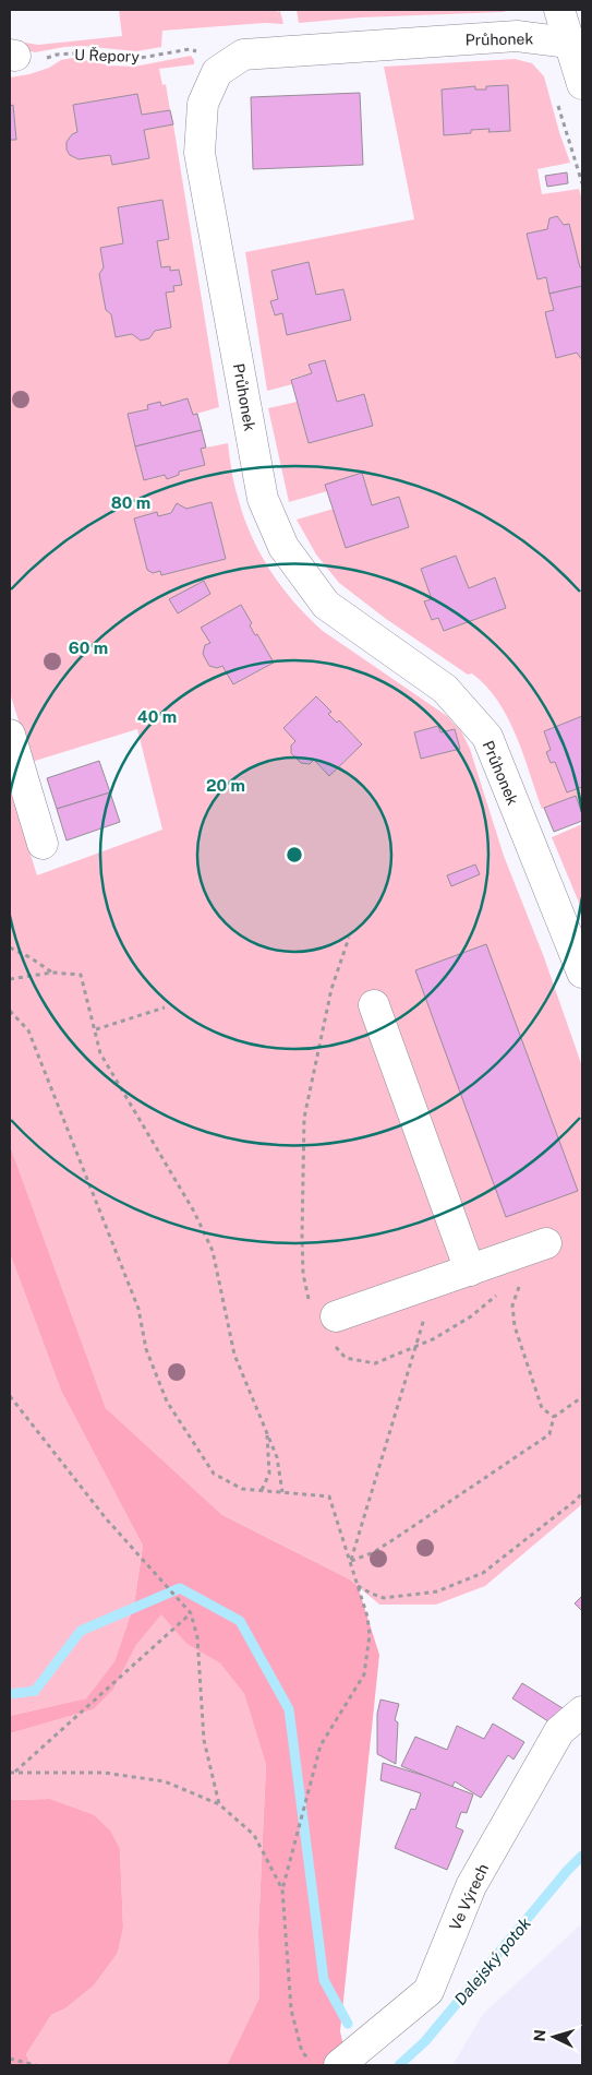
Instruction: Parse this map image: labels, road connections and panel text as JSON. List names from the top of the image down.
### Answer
{
  "streets": {
    "street": ["Průhonek", "Ve Výrech"],
    "path": ["U Řepory"]
  },
  "water": ["Dalejský potok"],
  "north": "left",
  "rings": [
    "80 m",
    "60 m",
    "40 m",
    "20 m"
  ]
}
